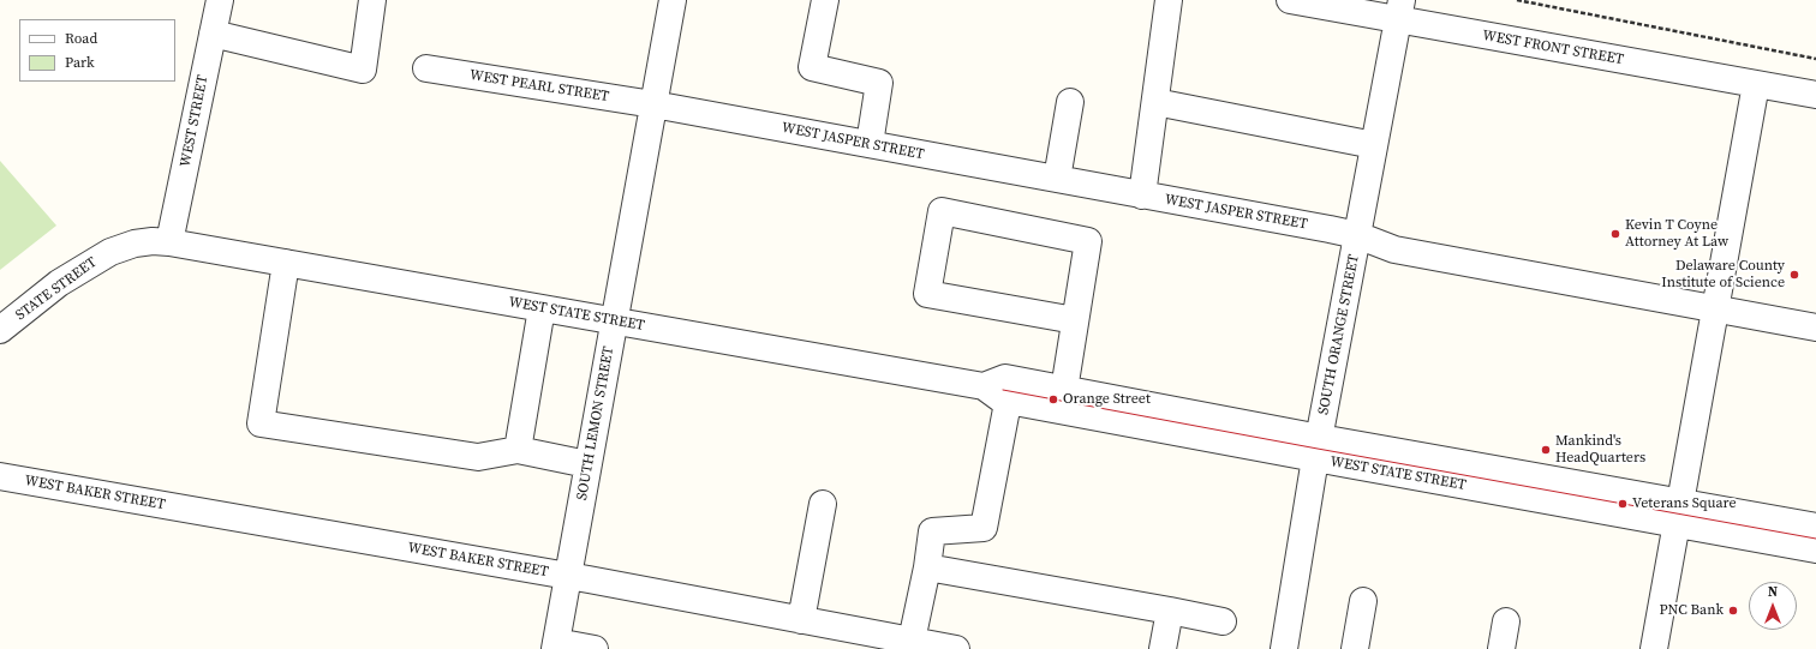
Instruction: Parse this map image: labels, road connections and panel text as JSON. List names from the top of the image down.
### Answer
{
  "streets": {
    "street": [
      "WEST FRONT STREET",
      "WEST PEARL STREET",
      "WEST STREET",
      "WEST JASPER STREET",
      "STATE STREET",
      "WEST STATE STREET",
      "SOUTH ORANGE STREET",
      "SOUTH LEMON STREET",
      "WEST BAKER STREET"
    ]
  },
  "crossings": [
    ["WEST FRONT STREET", "SOUTH ORANGE STREET"],
    ["WEST PEARL STREET", "WEST JASPER STREET"],
    ["WEST PEARL STREET", "SOUTH LEMON STREET"],
    ["WEST STREET", "STATE STREET"],
    ["WEST STREET", "WEST STATE STREET"],
    ["WEST JASPER STREET", "SOUTH ORANGE STREET"],
    ["WEST JASPER STREET", "SOUTH LEMON STREET"],
    ["STATE STREET", "WEST STATE STREET"],
    ["WEST STATE STREET", "SOUTH ORANGE STREET"],
    ["WEST STATE STREET", "SOUTH LEMON STREET"],
    ["SOUTH LEMON STREET", "WEST BAKER STREET"]
  ],
  "places": [
    "Kevin T Coyne Attorney At Law",
    "Delaware County Institute of Science",
    "Orange Street",
    "Mankind's HeadQuarters",
    "Veterans Square",
    "PNC Bank"
  ],
  "legend": ["Road", "Park"],
  "north": "top"
}
